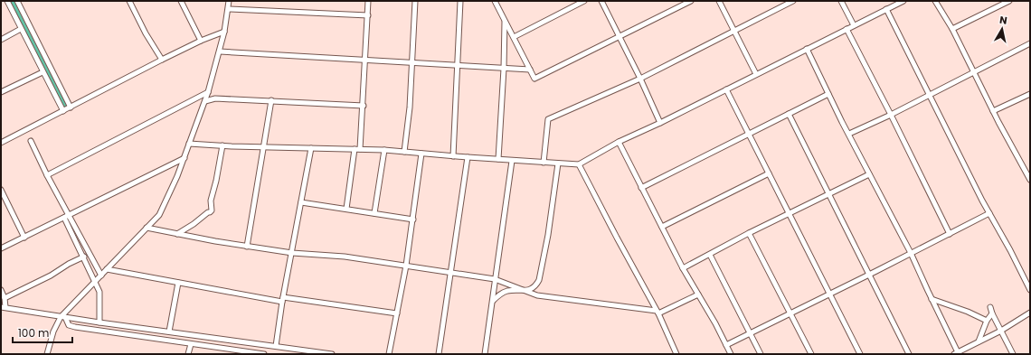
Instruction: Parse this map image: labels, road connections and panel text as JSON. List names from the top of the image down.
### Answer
{
  "scale_bar": "100 m",
  "north": "top"
}
